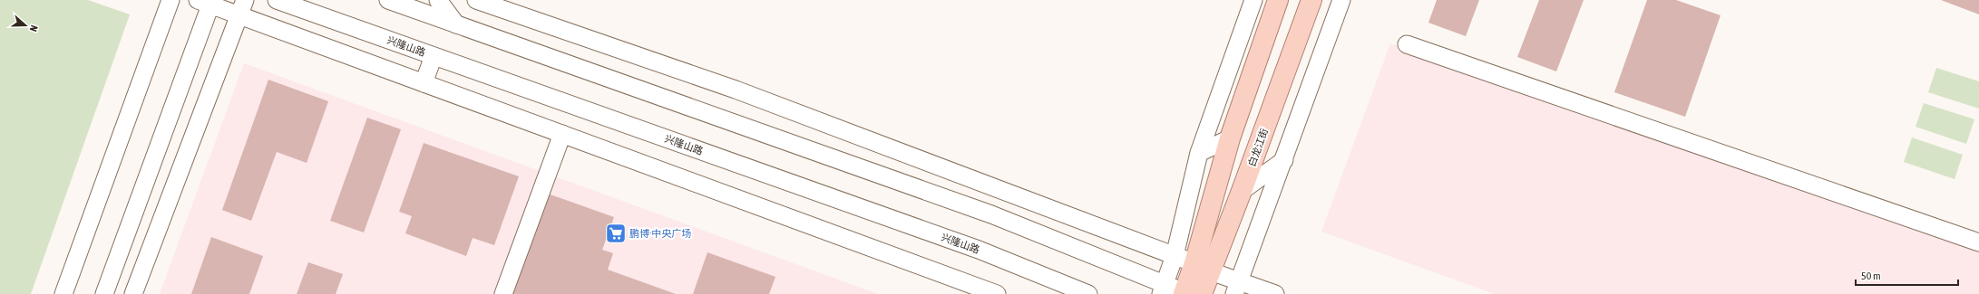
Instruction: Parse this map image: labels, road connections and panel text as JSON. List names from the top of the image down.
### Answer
{
  "streets": {
    "main road": ["白龙江街"],
    "street": ["兴隆山路"]
  },
  "places": {
    "supermarket": ["鹏博·中央广场"]
  },
  "scale_bar": "50 m",
  "north": "right"
}
